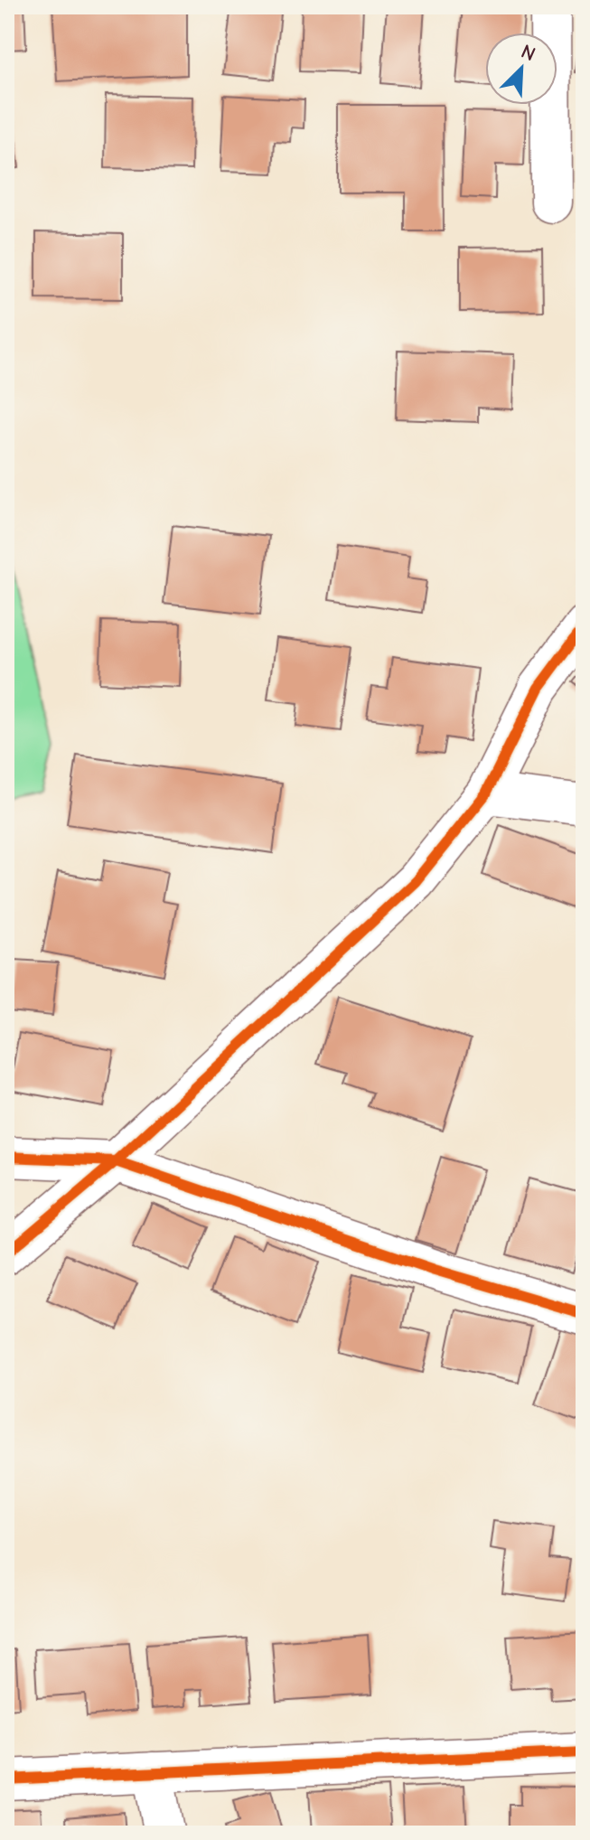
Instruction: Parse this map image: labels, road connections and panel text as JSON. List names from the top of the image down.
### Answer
{
  "north": "top right"
}
